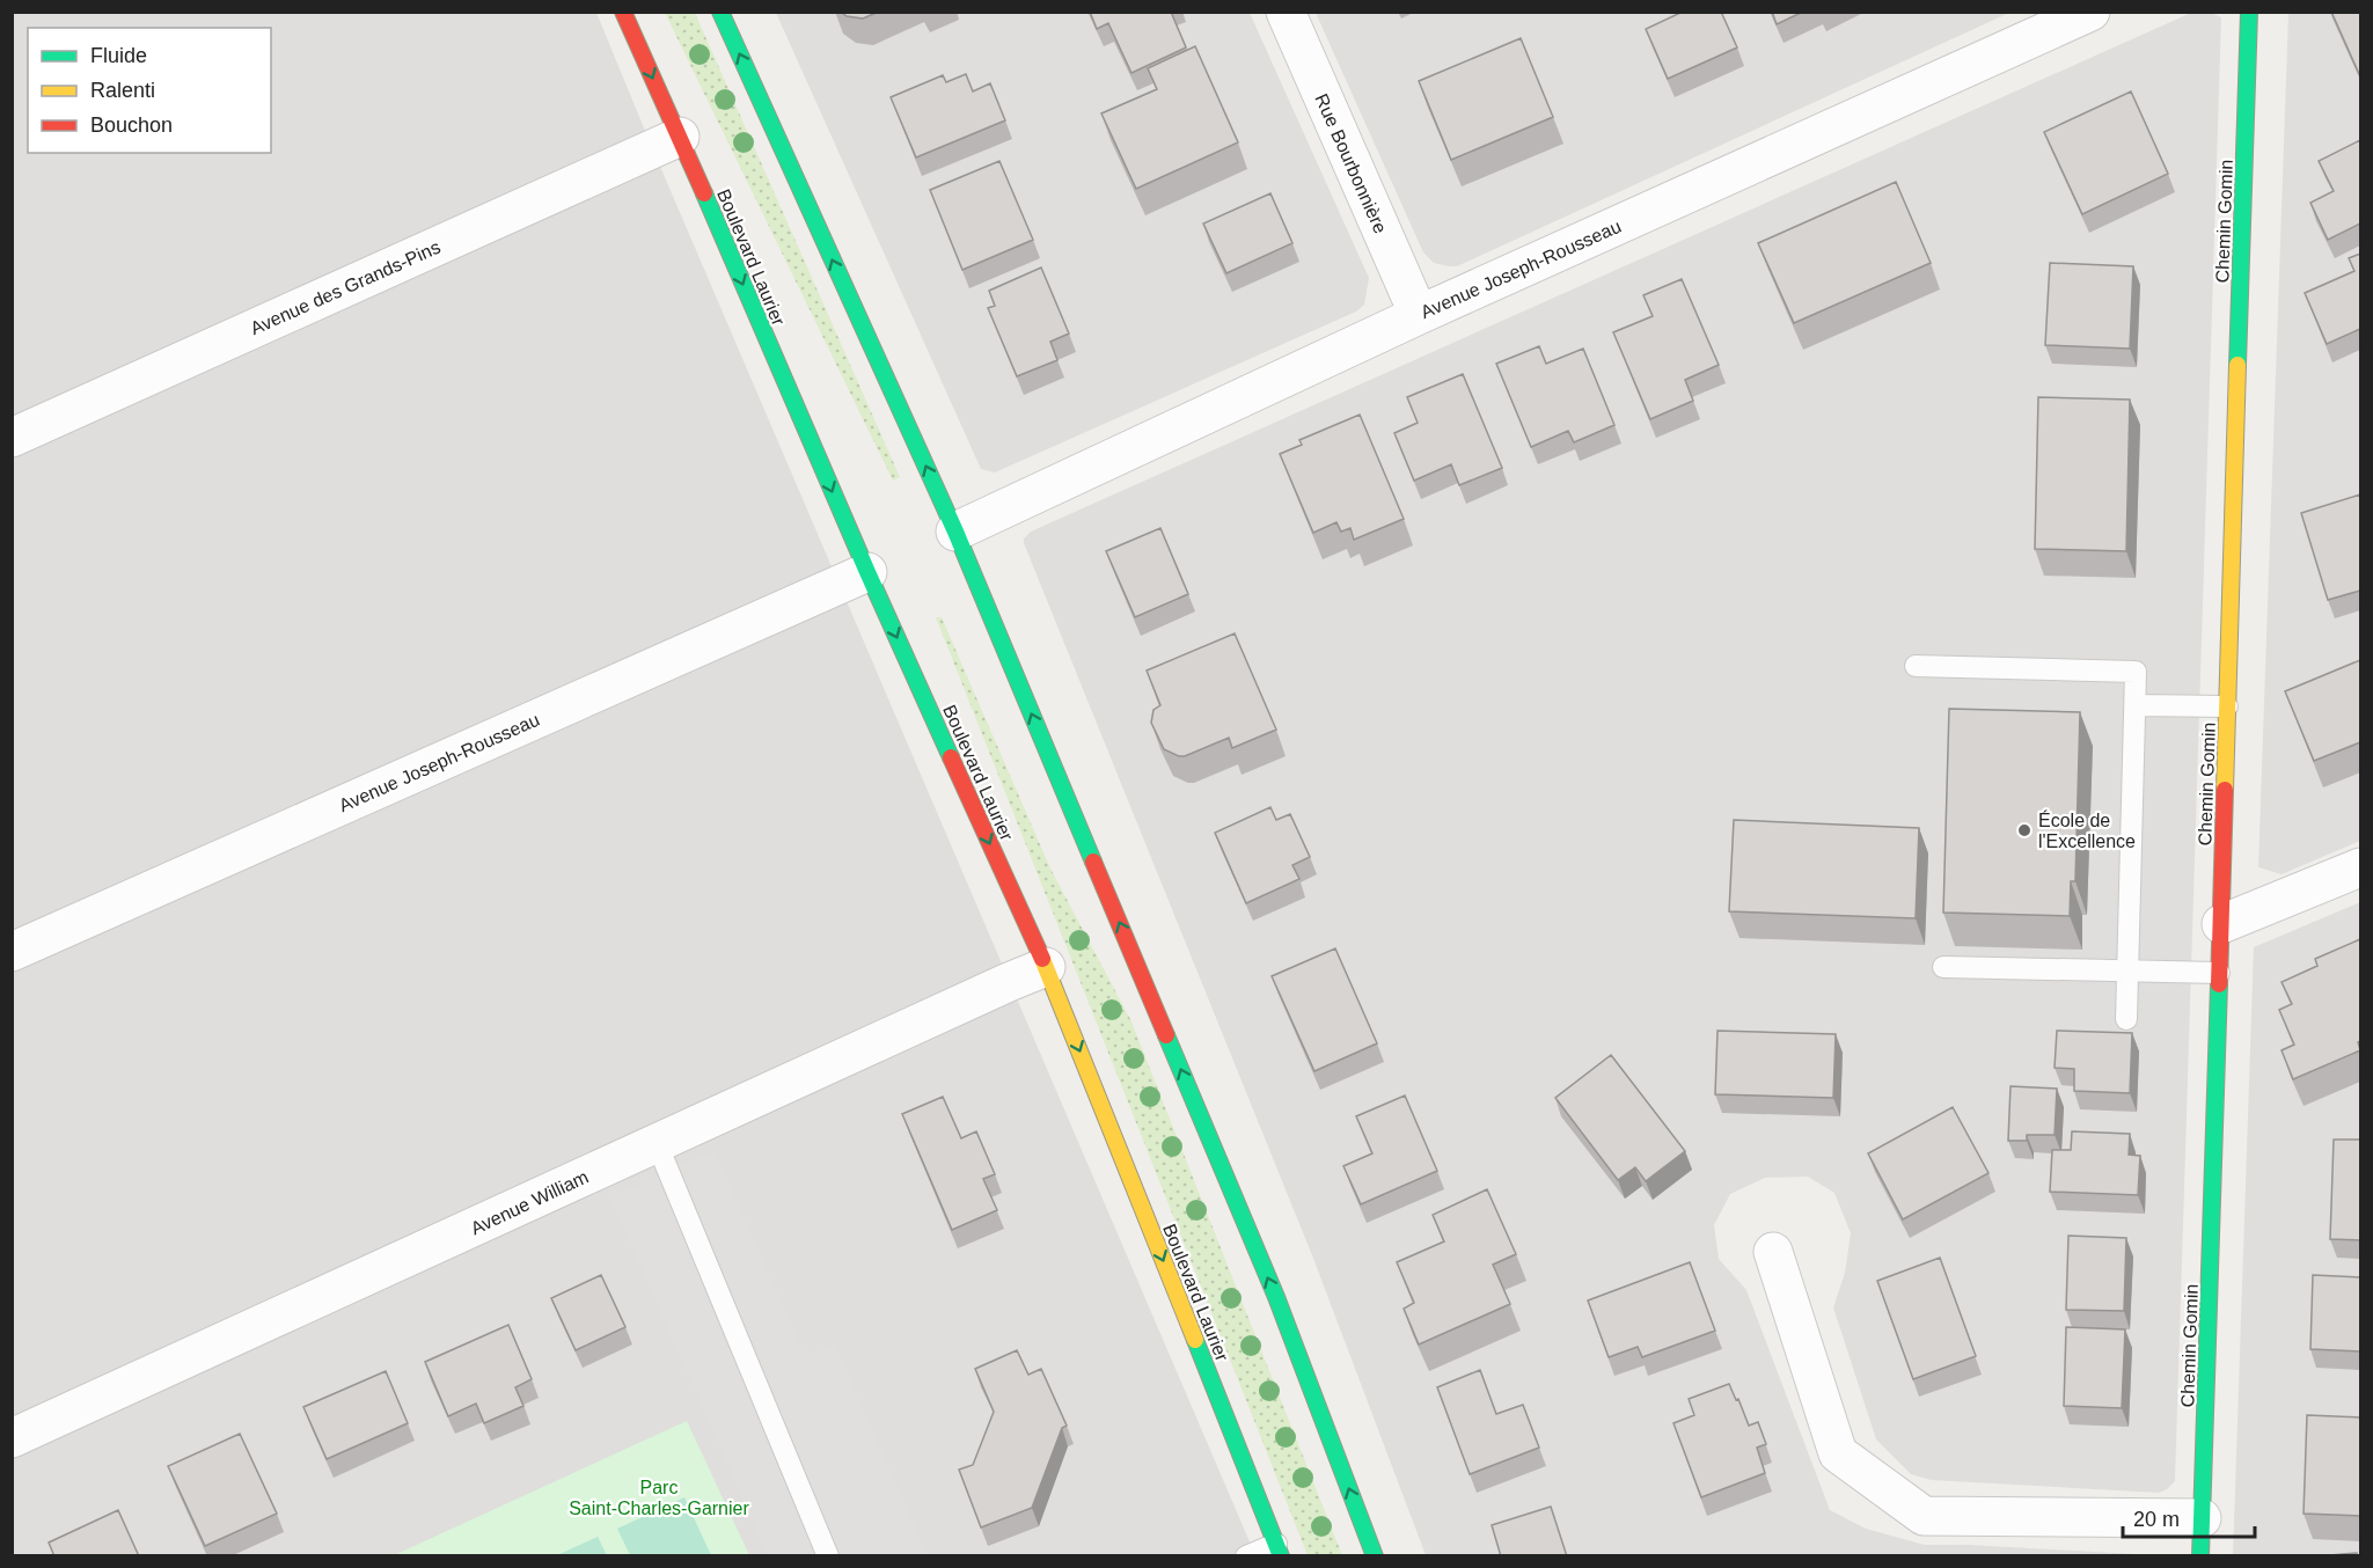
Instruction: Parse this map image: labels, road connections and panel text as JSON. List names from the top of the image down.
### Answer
{
  "streets": {
    "main road": ["Chemin Gomin", "Boulevard Laurier"],
    "street": [
      "Rue Bourbonnière",
      "Avenue Joseph-Rousseau",
      "Avenue des Grands-Pins",
      "Avenue William"
    ]
  },
  "crossings": [
    ["Rue Bourbonnière", "Avenue Joseph-Rousseau"],
    ["Boulevard Laurier", "Avenue Joseph-Rousseau"],
    ["Boulevard Laurier", "Avenue des Grands-Pins"],
    ["Boulevard Laurier", "Avenue William"]
  ],
  "parks": ["Parc Saint-Charles-Garnier"],
  "places": ["École de l'Excellence"],
  "legend": ["Fluide", "Ralenti", "Bouchon"],
  "scale_bar": "20 m"
}
